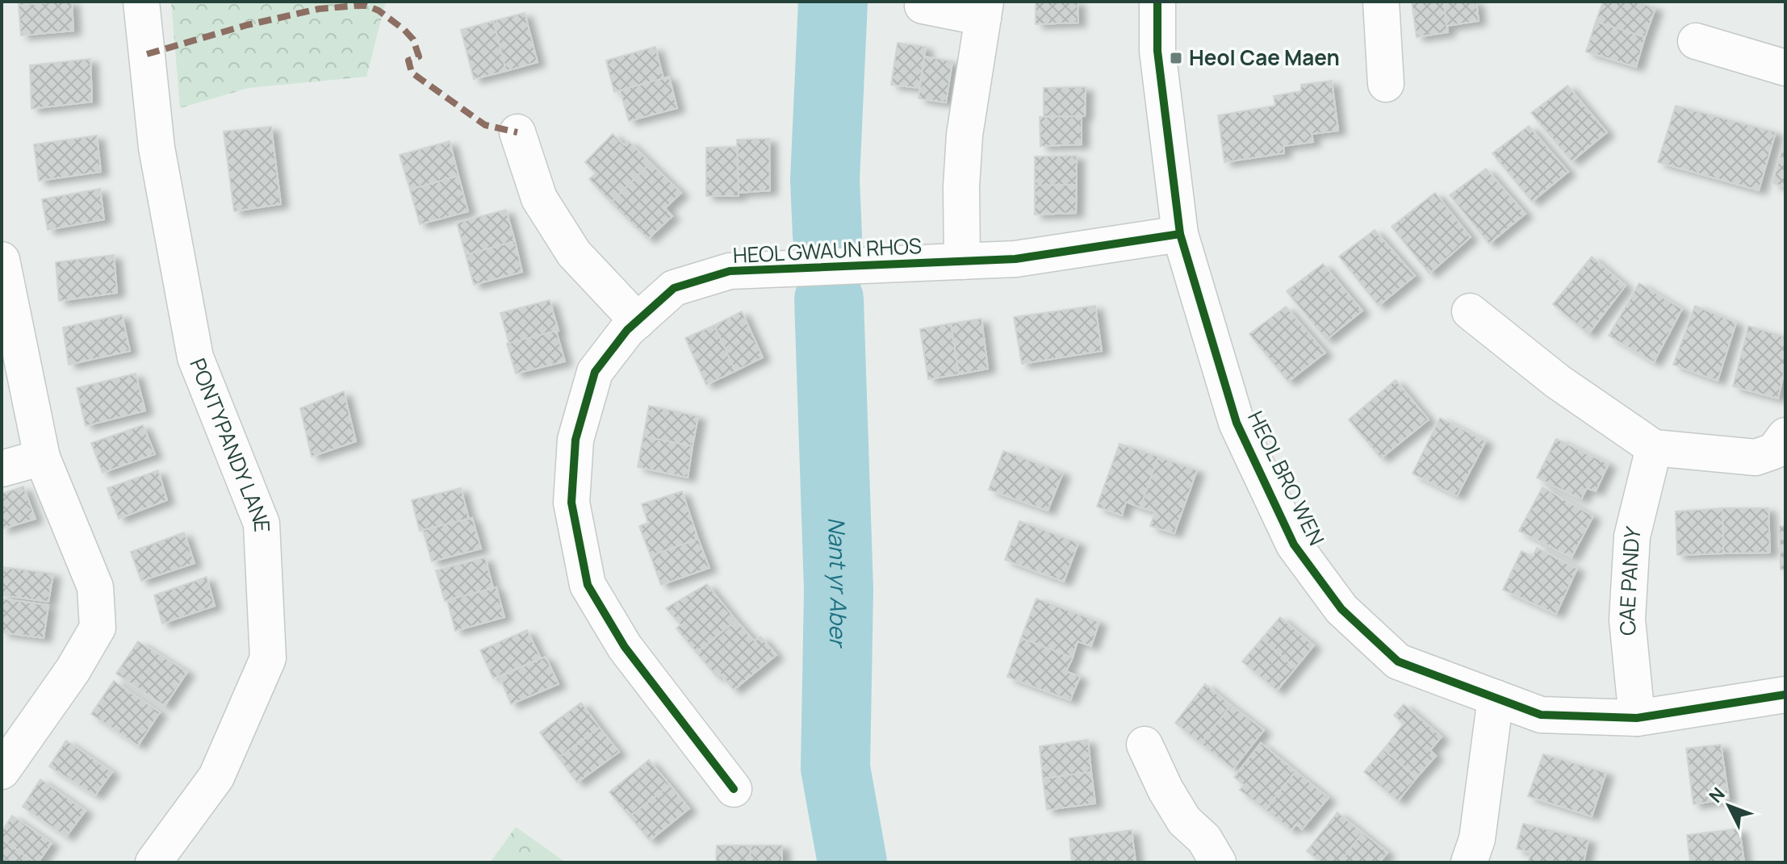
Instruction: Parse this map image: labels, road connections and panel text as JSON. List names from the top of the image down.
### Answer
{
  "streets": {
    "street": [
      "HEOL GWAUN RHOS",
      "PONTYPANDY LANE",
      "HEOL BRO WEN",
      "CAE PANDY"
    ]
  },
  "crossings": [
    ["HEOL GWAUN RHOS", "HEOL BRO WEN"],
    ["HEOL BRO WEN", "CAE PANDY"]
  ],
  "water": ["Nant yr Aber"],
  "places": {
    "transit": ["Heol Cae Maen"]
  },
  "north": "top left"
}
